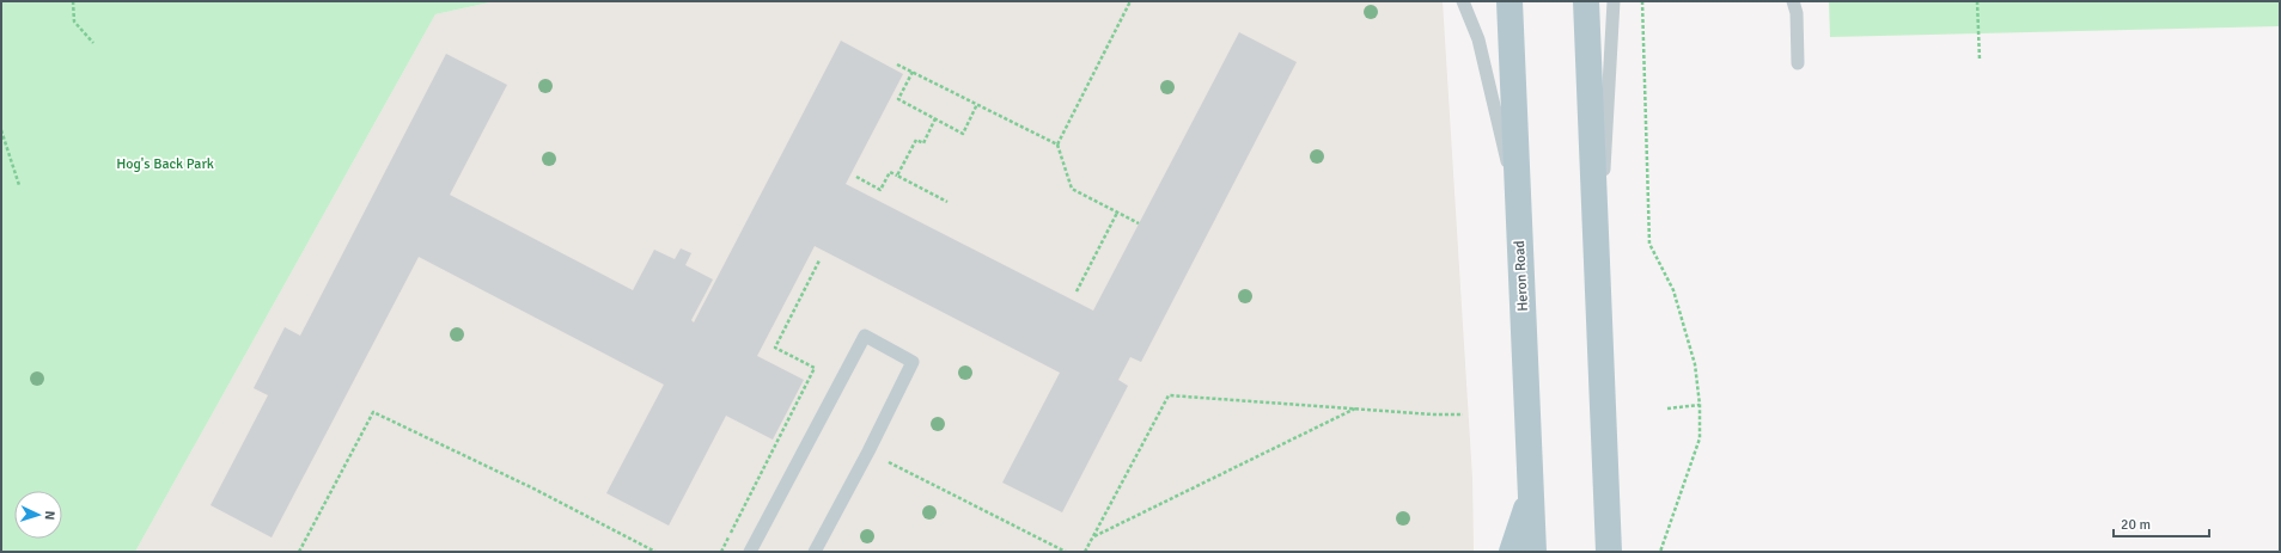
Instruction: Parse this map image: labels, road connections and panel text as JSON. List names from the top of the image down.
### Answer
{
  "streets": {
    "main road": ["Heron Road"]
  },
  "parks": ["Hog's Back Park"],
  "scale_bar": "20 m",
  "north": "right"
}
